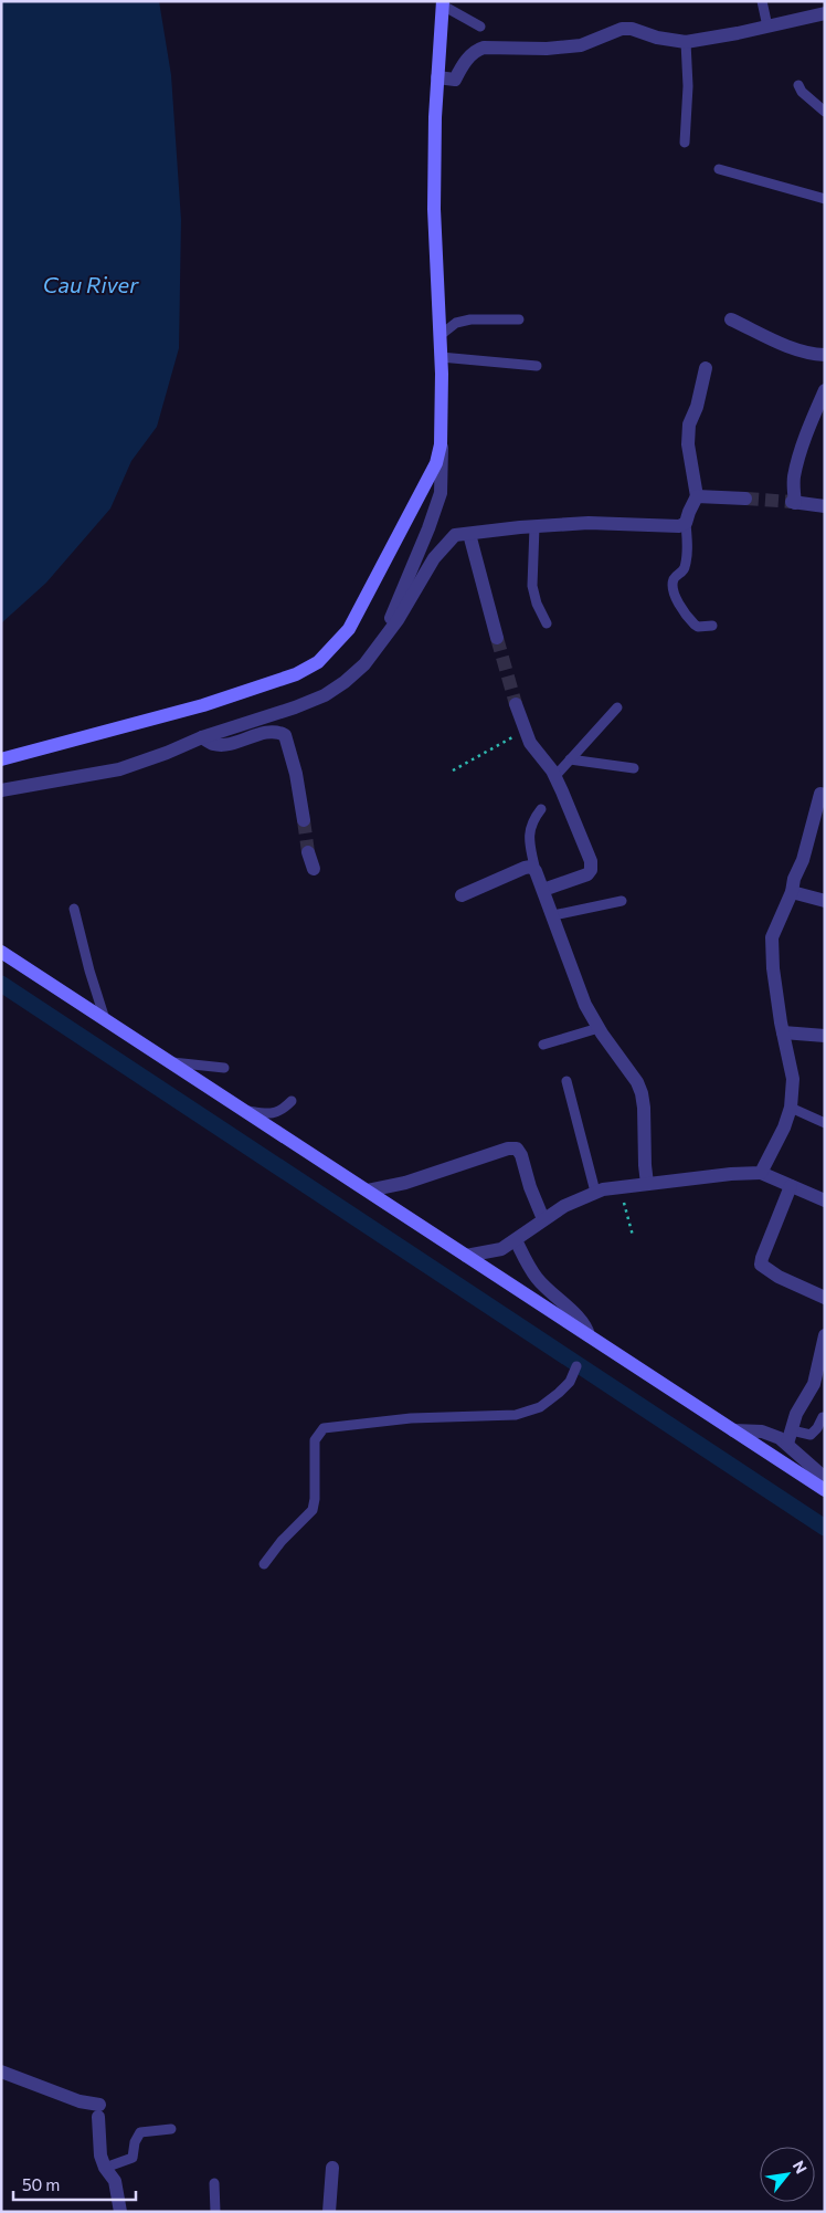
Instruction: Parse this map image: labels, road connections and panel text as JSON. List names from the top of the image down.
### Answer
{
  "water": ["Cau River"],
  "scale_bar": "50 m",
  "north": "top right"
}
